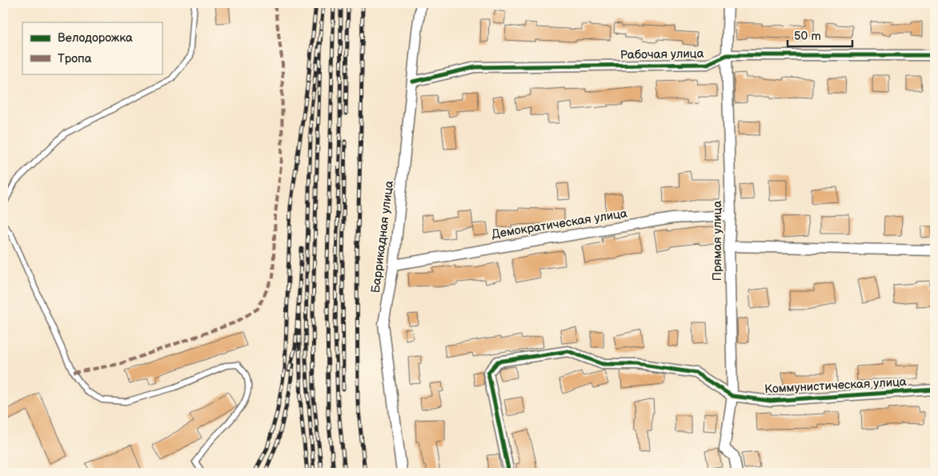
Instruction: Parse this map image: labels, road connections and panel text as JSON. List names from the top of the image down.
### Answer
{
  "streets": {
    "street": [
      "Рабочая улица",
      "Демократическая улица",
      "Баррикадная улица",
      "Прямая улица",
      "Коммунистическая улица"
    ]
  },
  "crossings": [
    ["Рабочая улица", "Баррикадная улица"],
    ["Рабочая улица", "Прямая улица"],
    ["Демократическая улица", "Баррикадная улица"],
    ["Демократическая улица", "Прямая улица"],
    ["Прямая улица", "Коммунистическая улица"]
  ],
  "legend": ["Велодорожка", "Тропа"],
  "scale_bar": "50 m"
}
